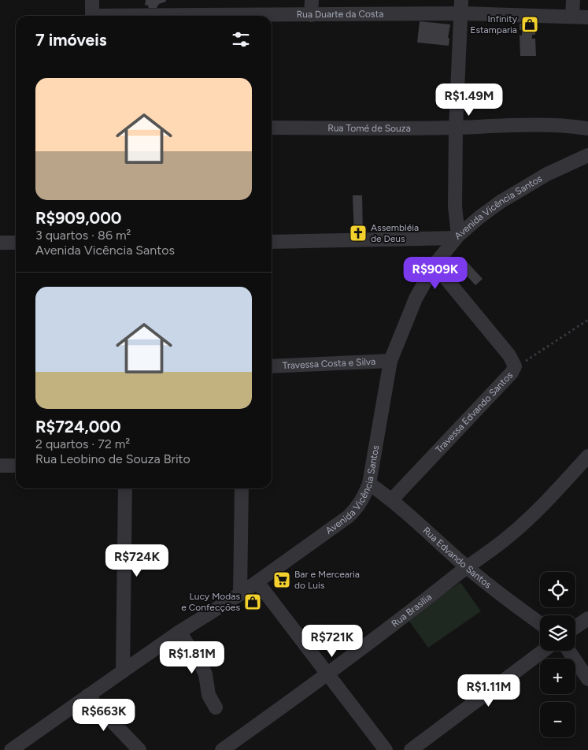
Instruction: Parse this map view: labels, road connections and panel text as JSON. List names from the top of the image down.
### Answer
{
  "streets": {
    "street": [
      "Rua Duarte da Costa",
      "Rua Tomé de Souza",
      "Avenida Vicência Santos",
      "Travessa Costa e Silva",
      "Travessa Edvando Santos",
      "Rua Edvando Santos",
      "Rua Brasília"
    ]
  },
  "crossings": [
    ["Avenida Vicência Santos", "Travessa Costa e Silva"],
    ["Avenida Vicência Santos", "Travessa Edvando Santos"],
    ["Avenida Vicência Santos", "Rua Edvando Santos"],
    ["Travessa Edvando Santos", "Rua Edvando Santos"],
    ["Rua Edvando Santos", "Rua Brasília"]
  ],
  "places": {
    "shop": ["Infinity Estamparia", "Lucy Modas e Confecções"],
    "church": ["Assembléia de Deus"],
    "supermarket": ["Bar e Mercearia do Luis"]
  },
  "page": {
    "heading": "7 imóveis",
    "list": [
      {
        "name": "R$909,000",
        "note": "3 quartos · 86 m² · Avenida Vicência Santos"
      },
      {
        "name": "R$724,000",
        "note": "2 quartos · 72 m² · Rua Leobino de Souza Brito"
      }
    ],
    "price": [
      "R$1.49M",
      "R$909K",
      "R$724K",
      "R$721K",
      "R$1.81M",
      "R$1.11M",
      "R$663K"
    ],
    "map_buttons": ["+", "−"]
  }
}
